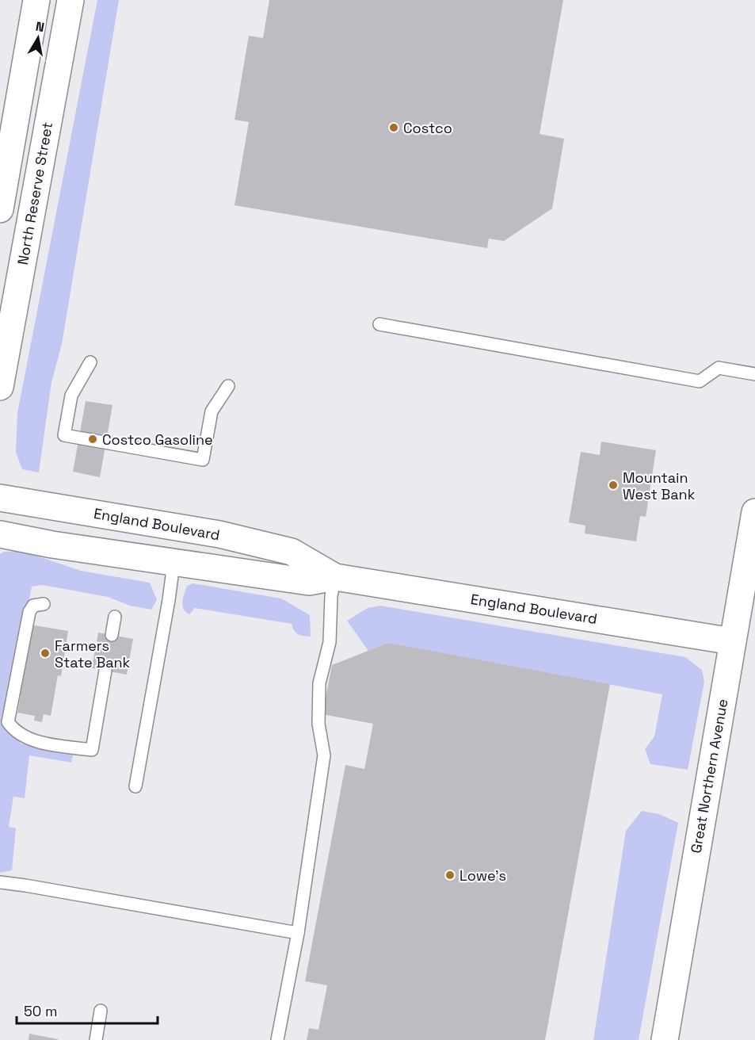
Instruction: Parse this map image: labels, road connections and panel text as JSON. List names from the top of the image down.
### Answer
{
  "streets": {
    "main road": ["North Reserve Street", "England Boulevard", "Great Northern Avenue"]
  },
  "crossings": [
    ["England Boulevard", "Great Northern Avenue"]
  ],
  "places": [
    "Costco",
    "Costco Gasoline",
    "Mountain West Bank",
    "Farmers State Bank",
    "Lowe's"
  ],
  "scale_bar": "50 m",
  "north": "top"
}
